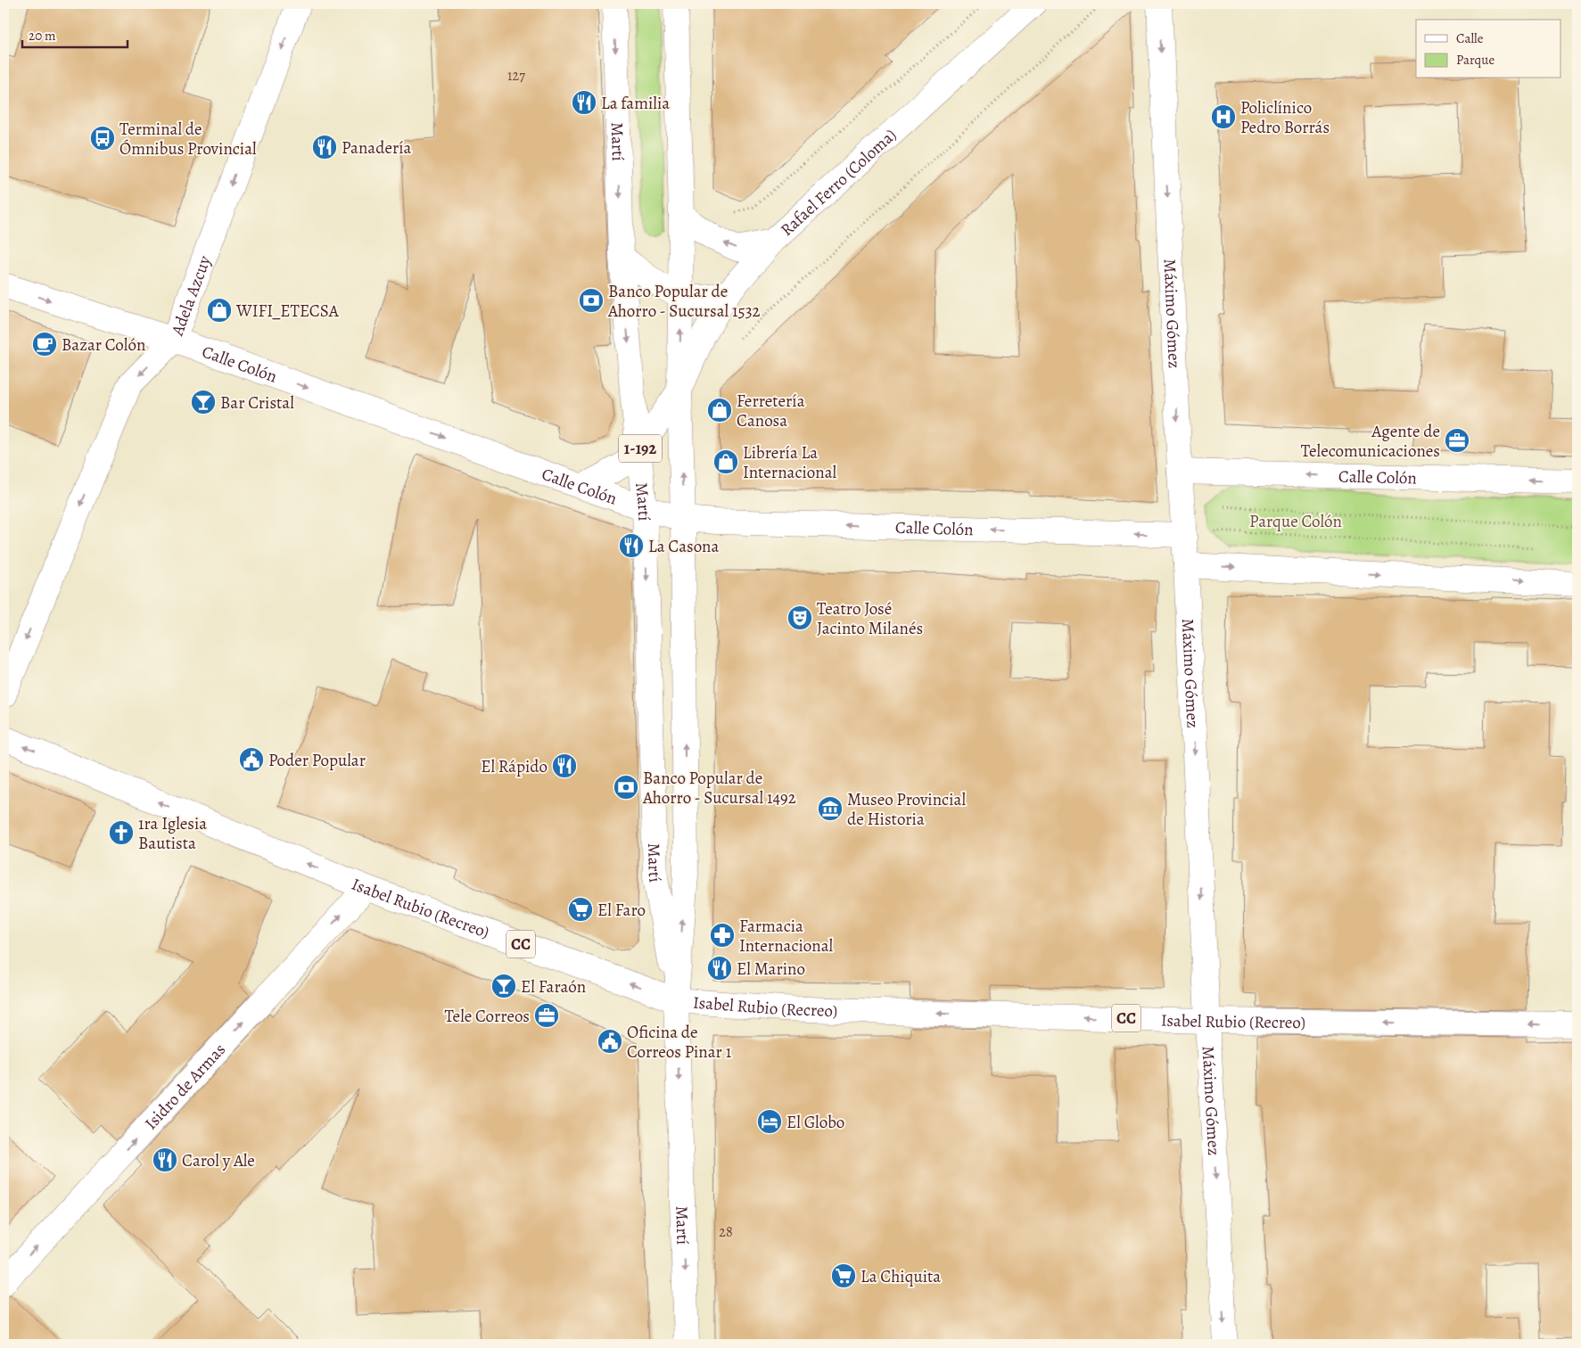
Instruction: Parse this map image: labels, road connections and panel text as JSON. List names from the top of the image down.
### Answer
{
  "streets": {
    "main road": [
      "Martí",
      "Rafael Ferro (Coloma)",
      "Adela Azcuy",
      "Máximo Gómez",
      "Calle Colón",
      "1-192",
      "Isabel Rubio (Recreo)",
      "CC",
      "Isidro de Armas"
    ]
  },
  "crossings": [
    ["Martí", "Rafael Ferro (Coloma)"],
    ["Martí", "Calle Colón"],
    ["Martí", "1-192"],
    ["Martí", "Isabel Rubio (Recreo)"],
    ["Rafael Ferro (Coloma)", "1-192"],
    ["Adela Azcuy", "Calle Colón"],
    ["Máximo Gómez", "Calle Colón"],
    ["Máximo Gómez", "Isabel Rubio (Recreo)"],
    ["Calle Colón", "1-192"],
    ["Isabel Rubio (Recreo)", "Isidro de Armas"]
  ],
  "one_way": [
    "Adela Azcuy",
    "Máximo Gómez",
    "Isabel Rubio (Recreo)",
    "Isidro de Armas"
  ],
  "parks": ["Parque Colón"],
  "places": {
    "restaurant": [
      "La familia",
      "Panadería",
      "La Casona",
      "El Rápido",
      "El Marino",
      "Carol y Ale"
    ],
    "hospital": ["Policlínico Pedro Borrás"],
    "bus stop": ["Terminal de Ómnibus Provincial"],
    "bank": ["Banco Popular de Ahorro - Sucursal 1532", "Banco Popular de Ahorro - Sucursal 1492"],
    "shop": ["WIFI_ETECSA", "Ferretería Canosa", "Librería La Internacional"],
    "cafe": ["Bazar Colón"],
    "bar": ["Bar Cristal", "El Faraón"],
    "office": ["Agente de Telecomunicaciones", "Tele Correos"],
    "theatre": ["Teatro José Jacinto Milanés"],
    "public building": ["Poder Popular", "Oficina de Correos Pinar 1"],
    "museum": ["Museo Provincial de Historia"],
    "church": ["1ra Iglesia Bautista"],
    "supermarket": ["El Faro", "La Chiquita"],
    "pharmacy": ["Farmacia Internacional"],
    "hotel": ["El Globo"]
  },
  "house_numbers": ["127", "28"],
  "legend": ["Calle", "Parque"],
  "scale_bar": "20 m"
}
